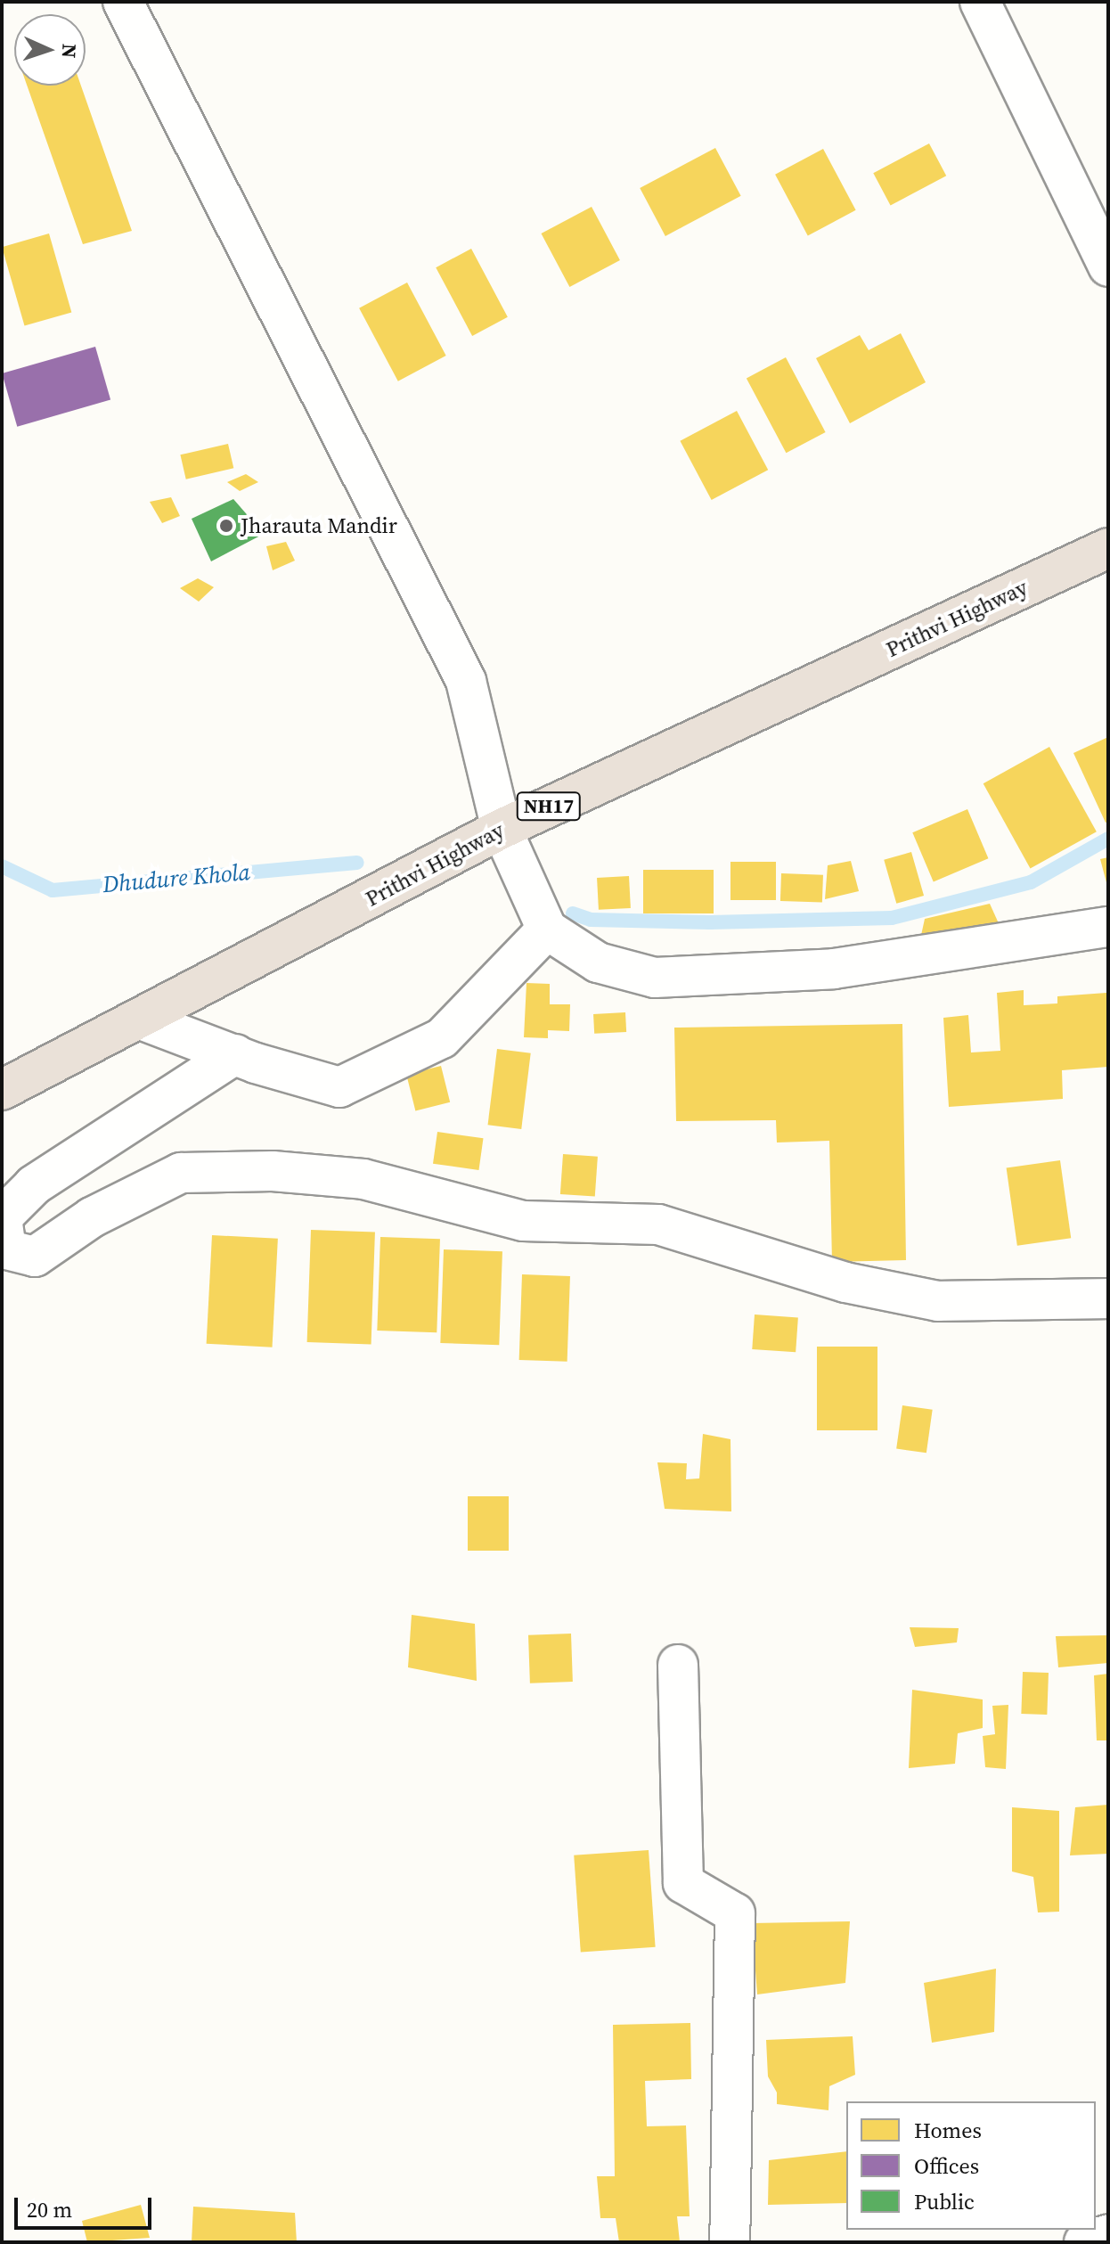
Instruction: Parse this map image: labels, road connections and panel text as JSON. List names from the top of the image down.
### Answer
{
  "streets": {
    "highway": ["Prithvi Highway", "NH17"]
  },
  "water": ["Dhudure Khola"],
  "places": ["Jharauta Mandir"],
  "legend": ["Homes", "Offices", "Public"],
  "scale_bar": "20 m",
  "north": "right"
}
